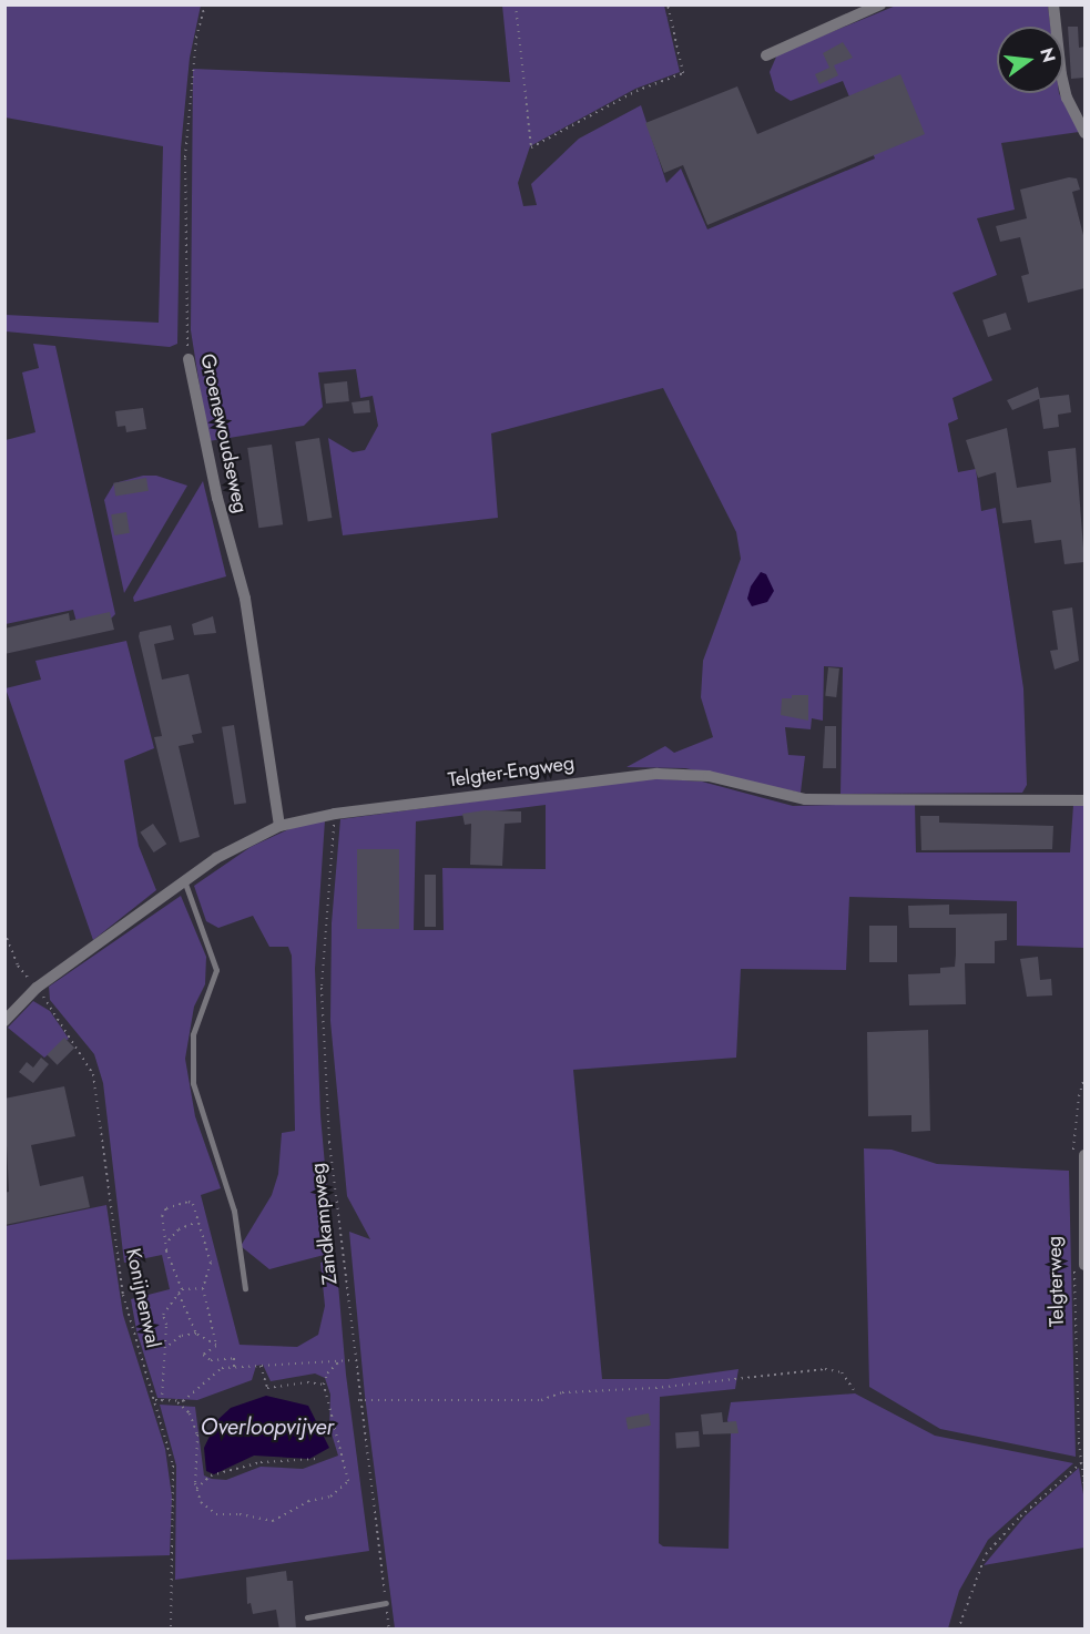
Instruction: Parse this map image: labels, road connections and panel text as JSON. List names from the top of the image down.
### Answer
{
  "streets": {
    "street": ["Groenewoudseweg", "Telgter-Engweg", "Telgterweg"],
    "path": ["Zandkampweg", "Konijnenwal"]
  },
  "crossings": [
    ["Groenewoudseweg", "Telgter-Engweg"],
    ["Telgter-Engweg", "Zandkampweg"],
    ["Telgter-Engweg", "Konijnenwal"]
  ],
  "water": ["Overloopvijver"],
  "north": "right"
}
